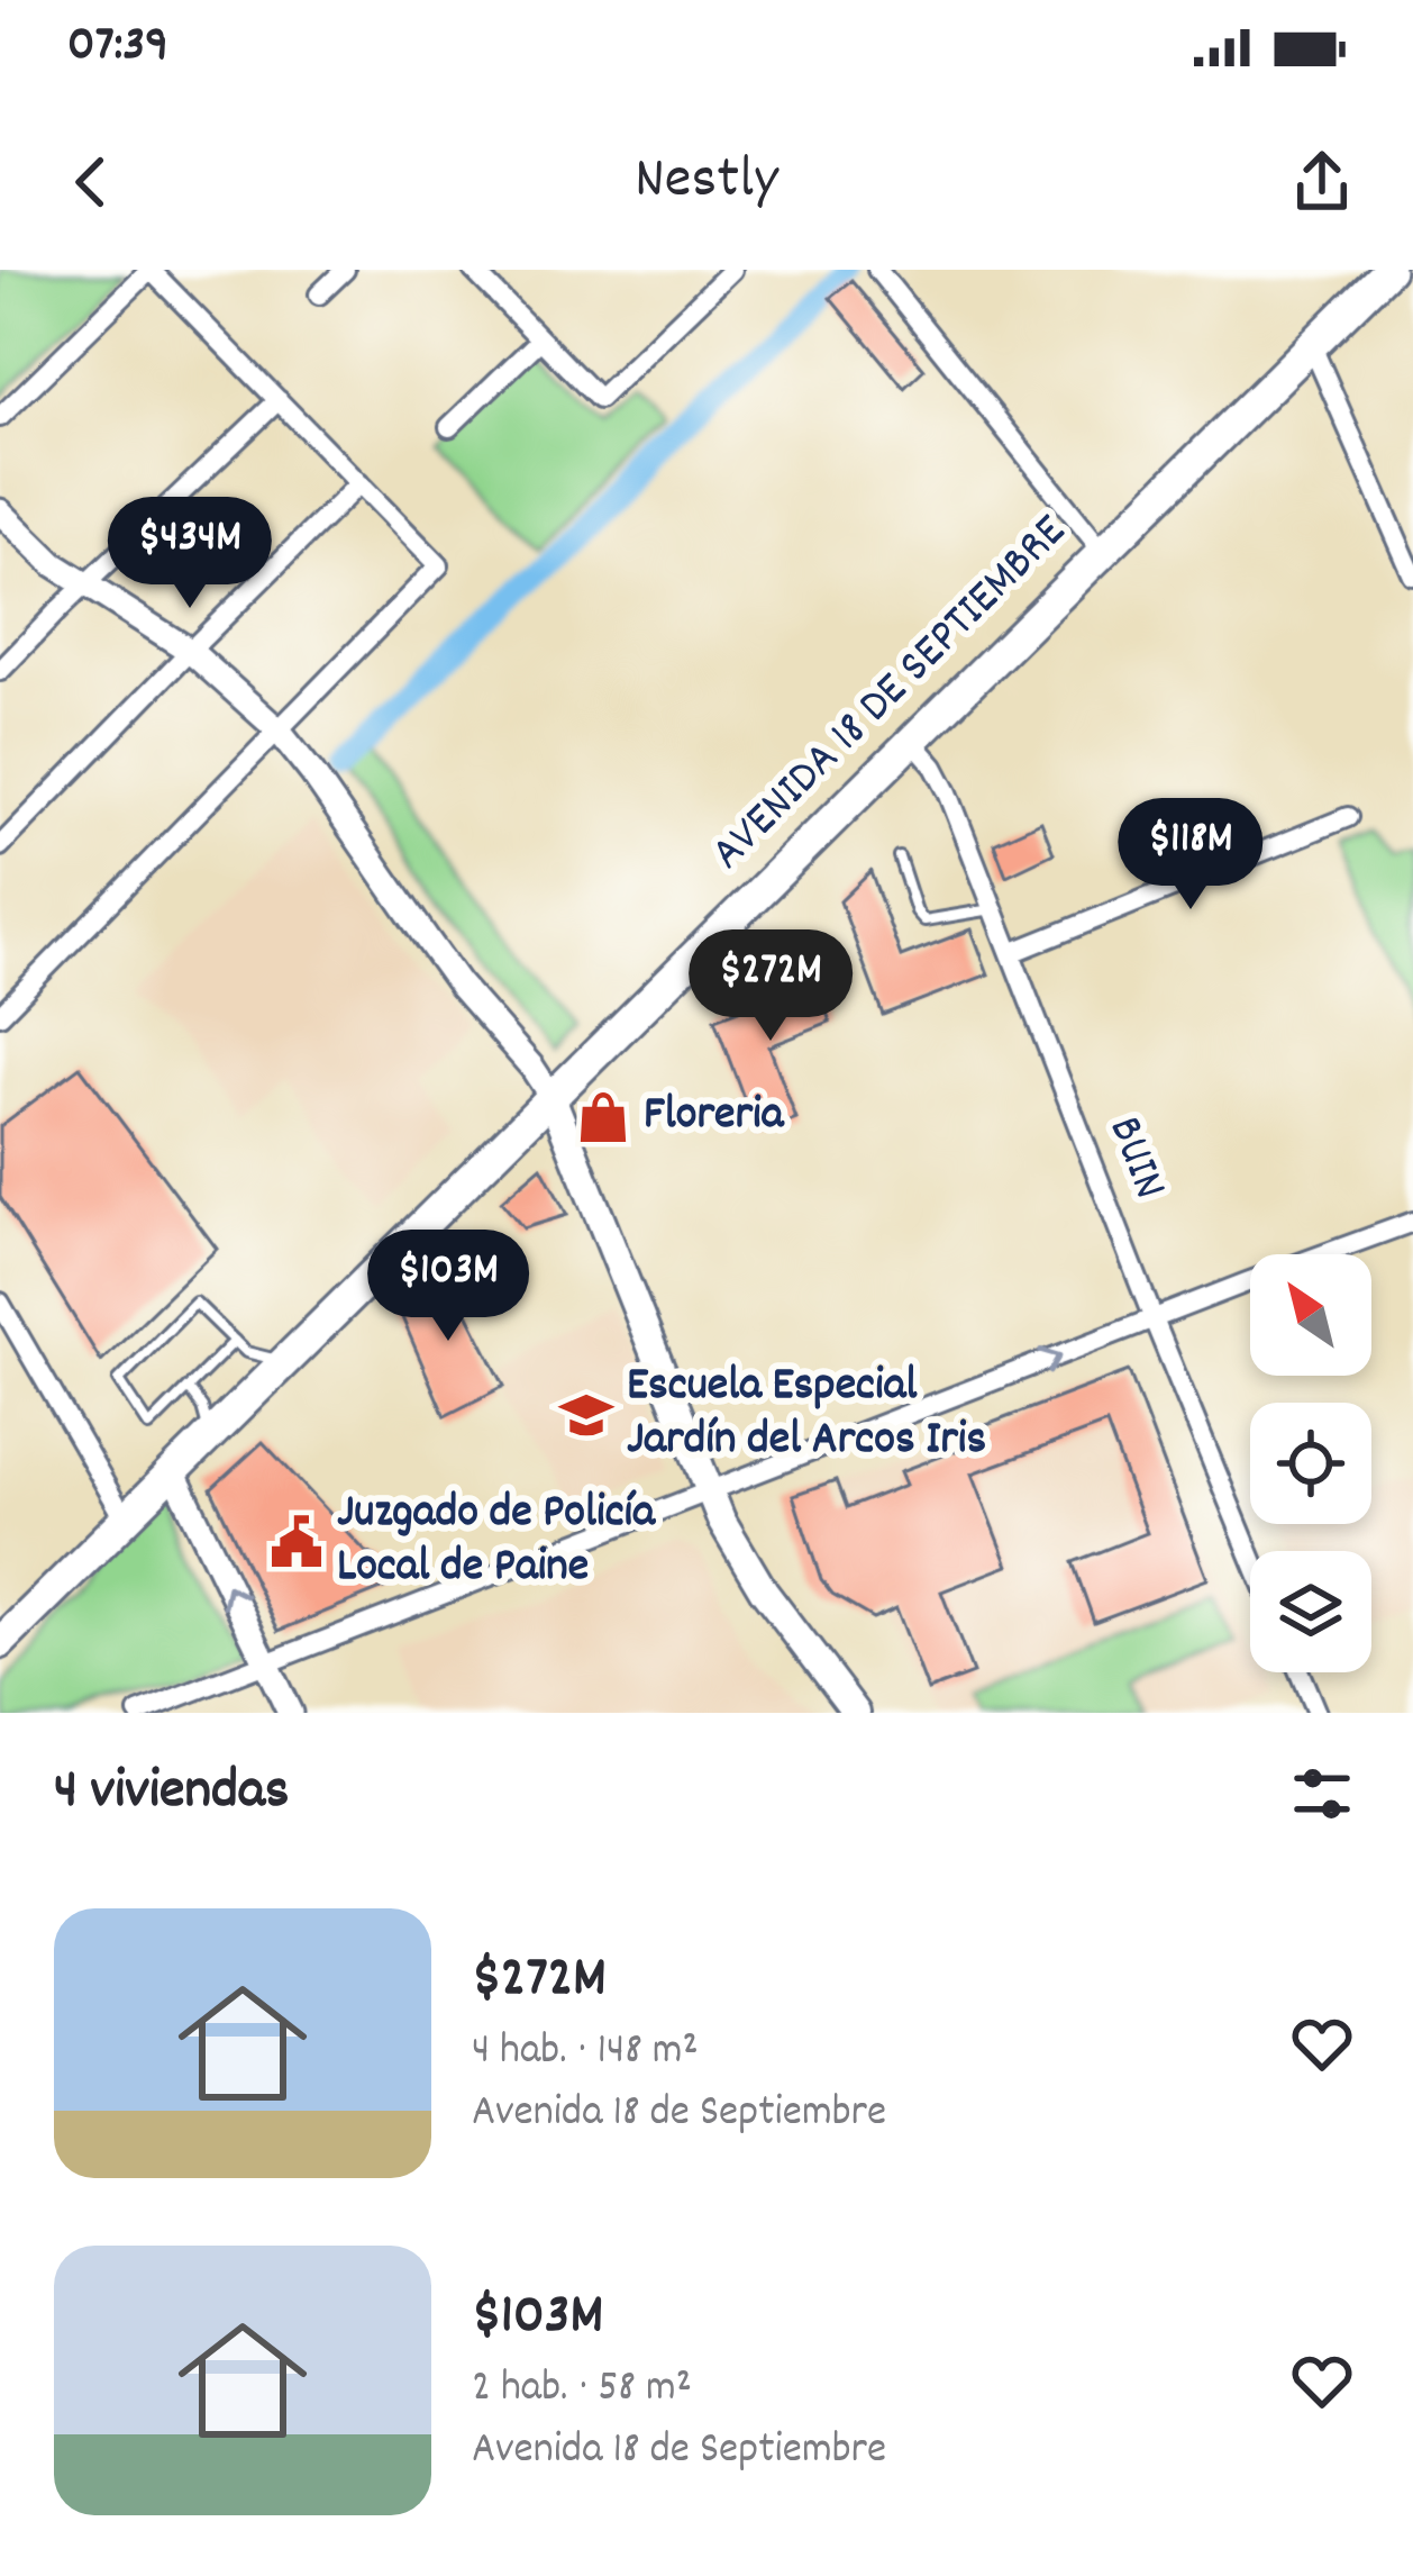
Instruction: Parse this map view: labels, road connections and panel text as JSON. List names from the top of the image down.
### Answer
{
  "streets": {
    "main road": ["AVENIDA 18 DE SEPTIEMBRE"],
    "street": ["BUIN"]
  },
  "crossings": [
    ["AVENIDA 18 DE SEPTIEMBRE", "BUIN"]
  ],
  "places": {
    "shop": ["Floreria"],
    "school or university": ["Escuela Especial Jardín del Arcos Iris"],
    "public building": ["Juzgado de Policía Local de Paine"]
  },
  "north": "top left",
  "page": {
    "status": "07:39",
    "header": "Nestly",
    "price": [
      "$434M",
      "$118M",
      "$272M",
      "$103M"
    ],
    "heading": "4 viviendas",
    "list": [
      {
        "name": "$272M",
        "note": "4 hab. · 148 m² · Avenida 18 de Septiembre"
      },
      {
        "name": "$103M",
        "note": "2 hab. · 58 m² · Avenida 18 de Septiembre"
      }
    ]
  }
}
